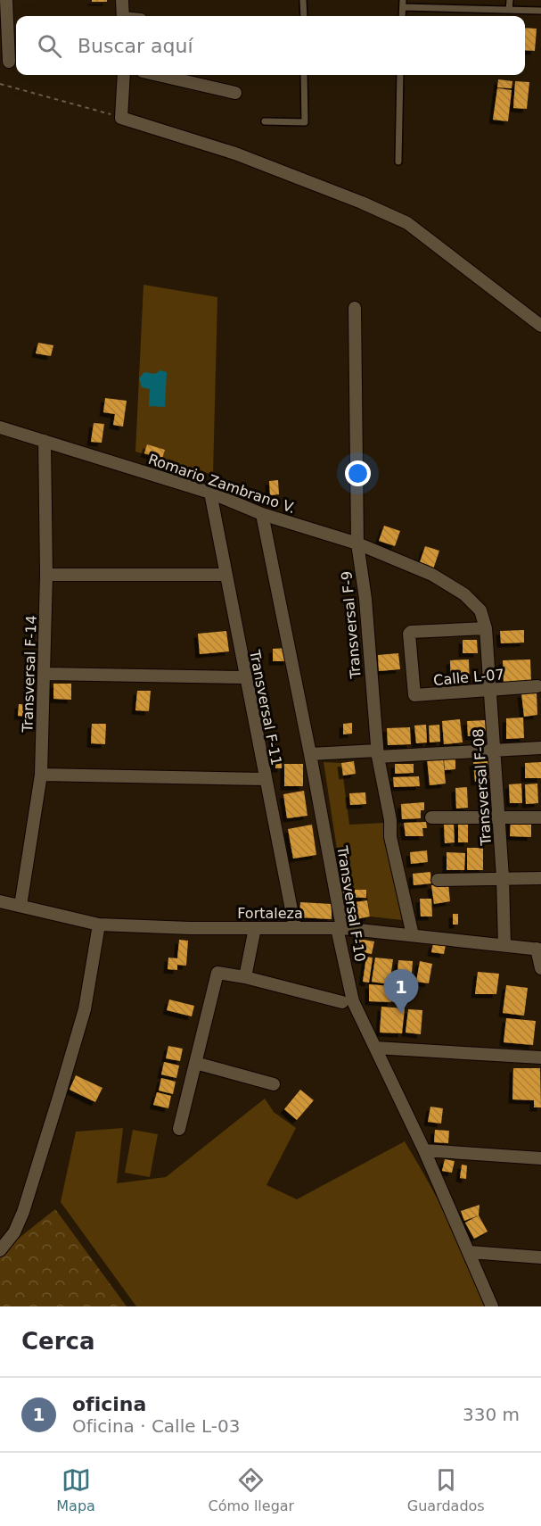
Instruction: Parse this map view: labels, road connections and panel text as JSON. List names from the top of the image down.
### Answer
{
  "streets": {
    "street": [
      "Romario Zambrano V.",
      "Transversal F-9",
      "Transversal F-14",
      "Calle L-07",
      "Transversal F-11",
      "Transversal F-08",
      "Transversal F-10",
      "Fortaleza"
    ]
  },
  "crossings": [
    ["Romario Zambrano V.", "Transversal F-9"],
    ["Romario Zambrano V.", "Transversal F-14"],
    ["Romario Zambrano V.", "Calle L-07"],
    ["Romario Zambrano V.", "Transversal F-11"],
    ["Romario Zambrano V.", "Transversal F-08"],
    ["Romario Zambrano V.", "Transversal F-10"],
    ["Transversal F-9", "Fortaleza"],
    ["Transversal F-14", "Fortaleza"],
    ["Calle L-07", "Transversal F-08"],
    ["Transversal F-11", "Fortaleza"],
    ["Transversal F-08", "Fortaleza"],
    ["Transversal F-10", "Fortaleza"]
  ],
  "page": {
    "search": "Buscar aquí",
    "pins": "1",
    "heading": "Cerca",
    "list": [
      {
        "mark": "1",
        "name": "oficina",
        "note": "Oficina · Calle L-03",
        "value": "330 m"
      }
    ],
    "nav": ["Mapa", "Cómo llegar", "Guardados"]
  }
}
